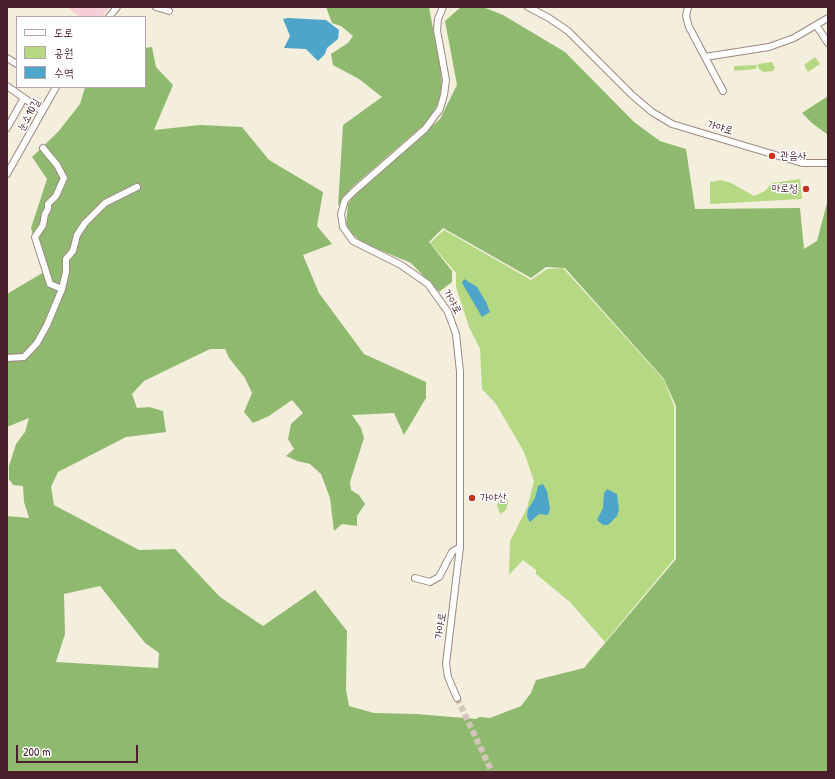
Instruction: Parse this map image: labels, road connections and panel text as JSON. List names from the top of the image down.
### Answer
{
  "streets": {
    "street": ["눈소10길", "가야로"]
  },
  "places": ["관음사", "마로정", "가야산"],
  "legend": ["도로", "공원", "수역"],
  "scale_bar": "200 m"
}
